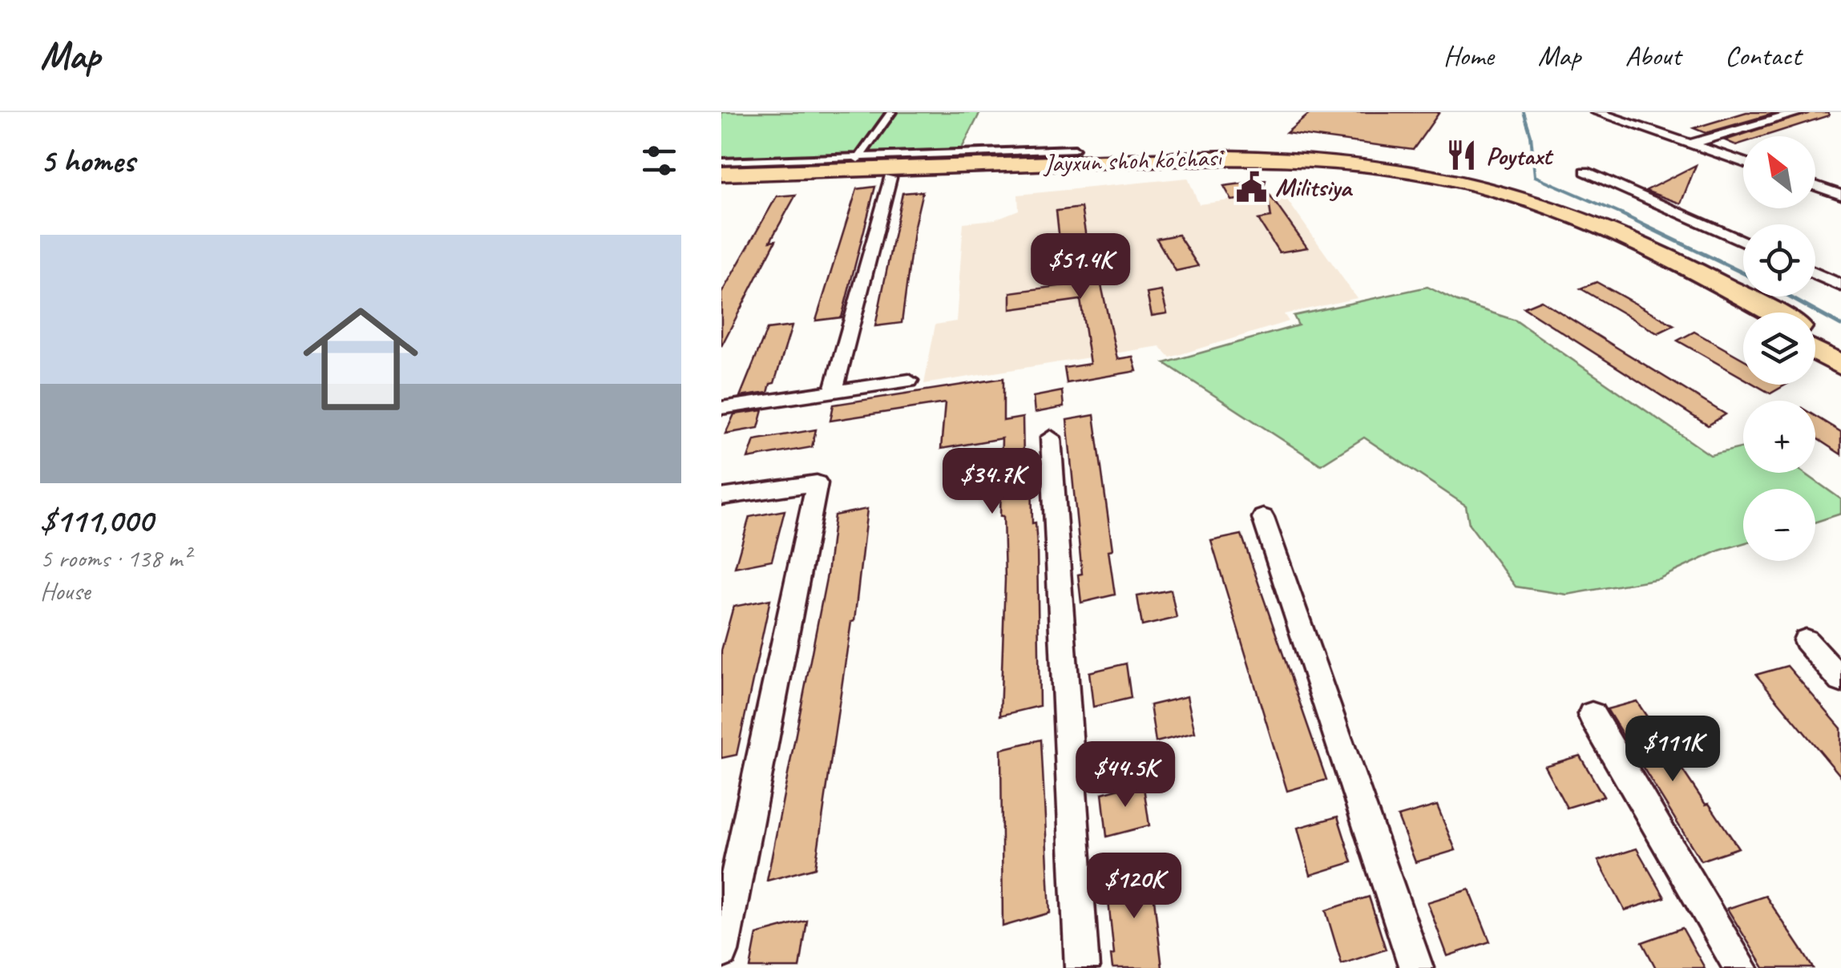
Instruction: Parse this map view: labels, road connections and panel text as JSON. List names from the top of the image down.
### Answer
{
  "streets": {
    "highway": ["Jayxun shoh ko'chasi"]
  },
  "places": {
    "restaurant": ["Poytaxt"],
    "public building": ["Militsiya"]
  },
  "north": "top left",
  "page": {
    "header": "Map",
    "nav": [
      "Home",
      "Map",
      "About",
      "Contact"
    ],
    "heading": "5 homes",
    "map_buttons": ["+", "−"],
    "list": [
      {
        "name": "$111,000",
        "note": "5 rooms · 138 m² · House"
      }
    ],
    "price": [
      "$51.4K",
      "$34.7K",
      "$111K",
      "$44.5K",
      "$120K"
    ]
  }
}
